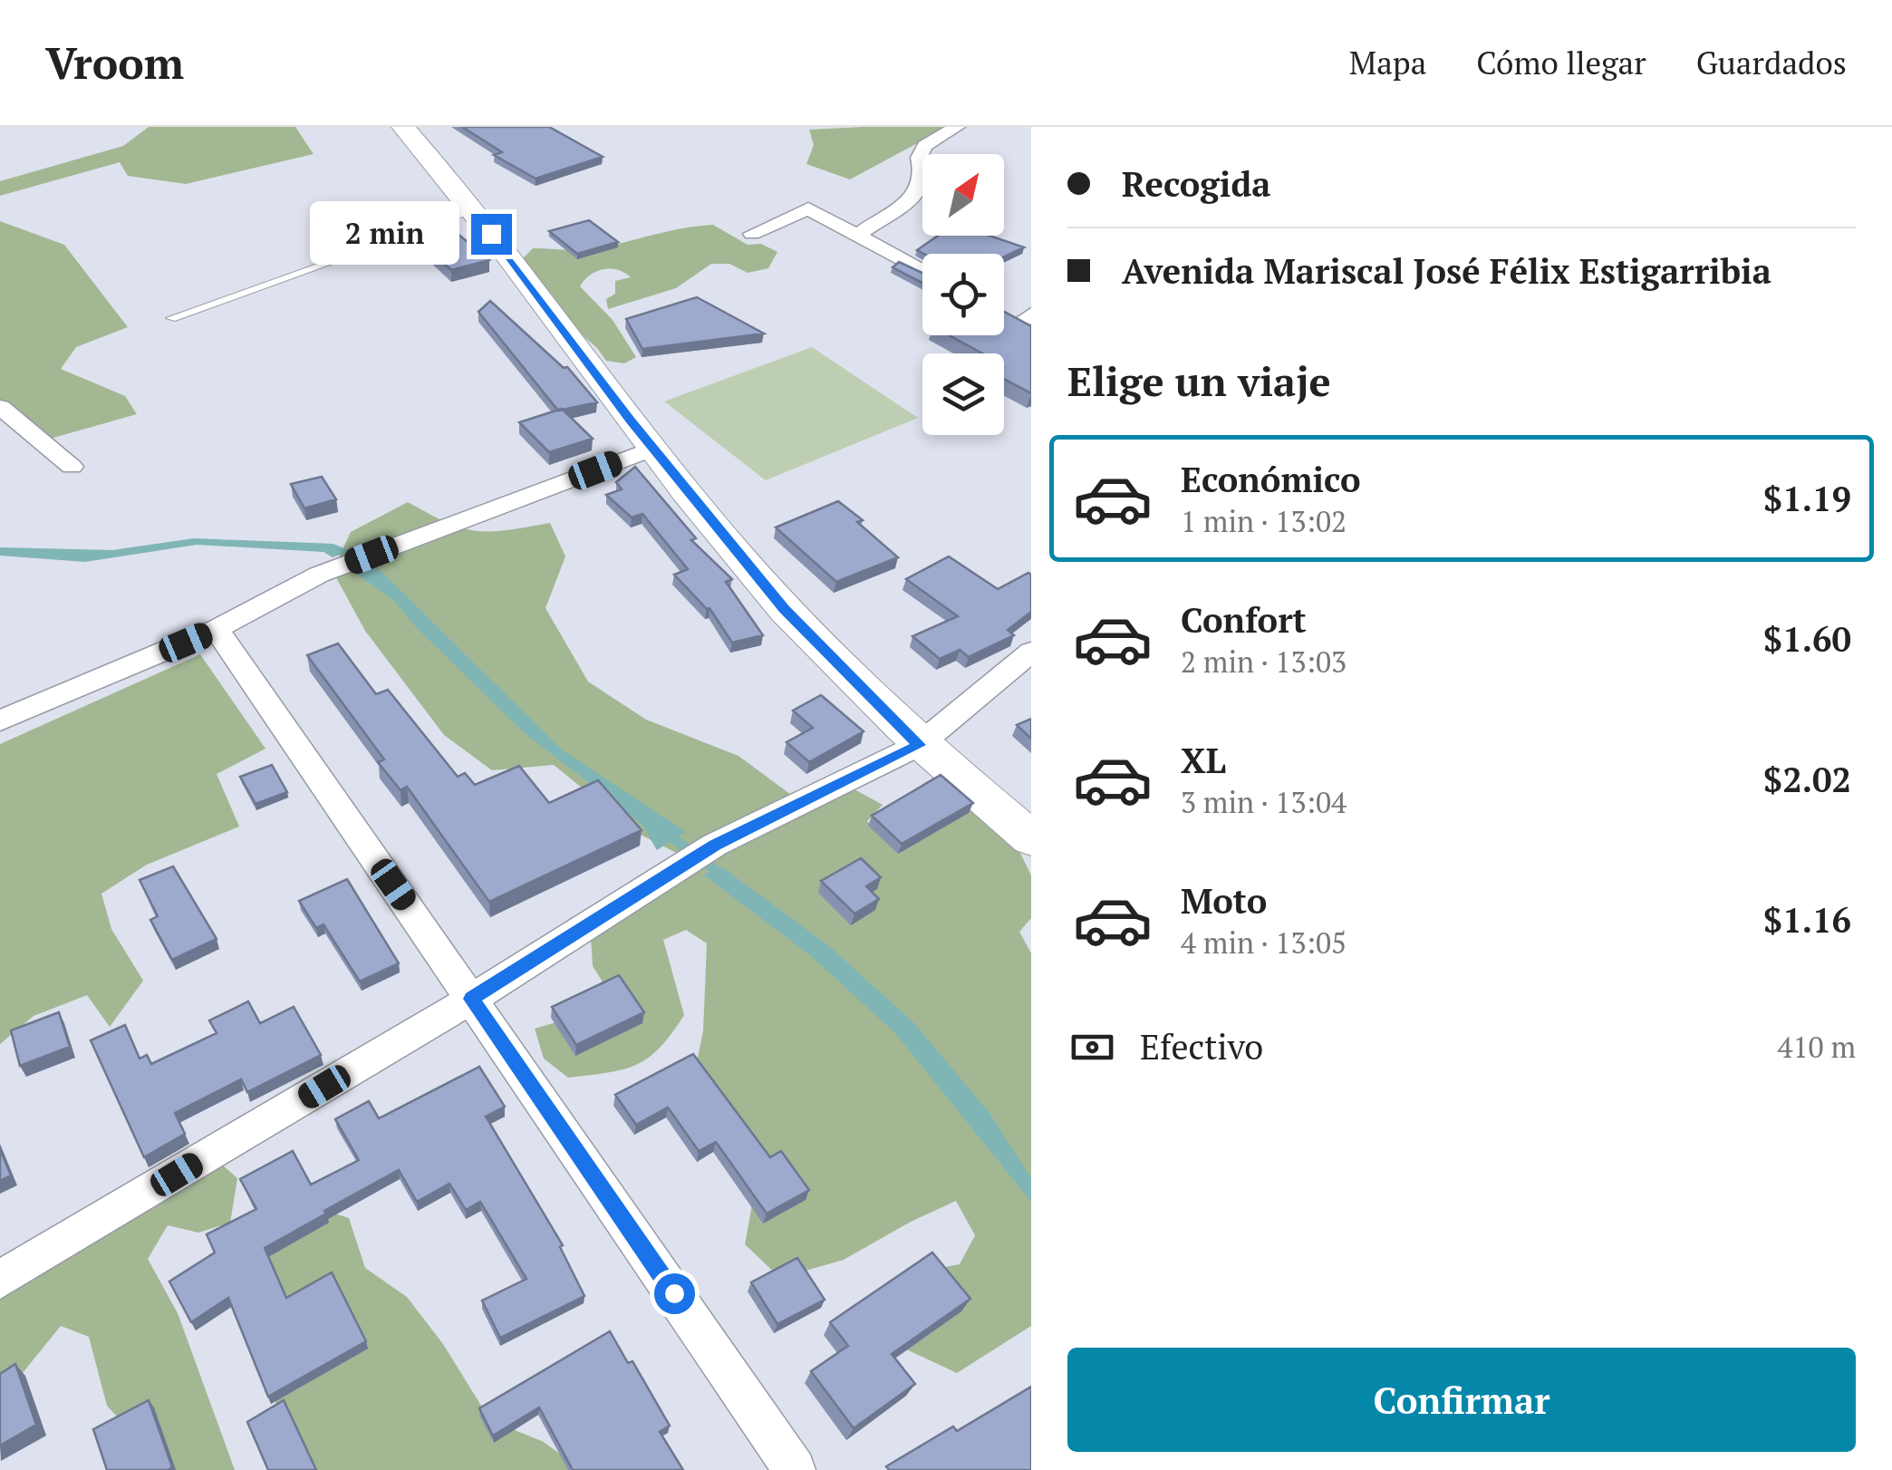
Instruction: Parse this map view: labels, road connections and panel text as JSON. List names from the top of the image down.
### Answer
{
  "north": "top right",
  "page": {
    "header": "Vroom",
    "nav": ["Mapa", "Cómo llegar", "Guardados"],
    "banner": ["Recogida", "Avenida Mariscal José Félix Estigarribia"],
    "bubble": "2 min",
    "heading": "Elige un viaje",
    "list": [
      {
        "name": "Económico",
        "note": "1 min · 13:02",
        "value": "$1.19"
      },
      {
        "name": "Confort",
        "note": "2 min · 13:03",
        "value": "$1.60"
      },
      {
        "name": "XL",
        "note": "3 min · 13:04",
        "value": "$2.02"
      },
      {
        "name": "Moto",
        "note": "4 min · 13:05",
        "value": "$1.16"
      }
    ],
    "pay": ["Efectivo", "410 m"],
    "buttons": "Confirmar"
  }
}
